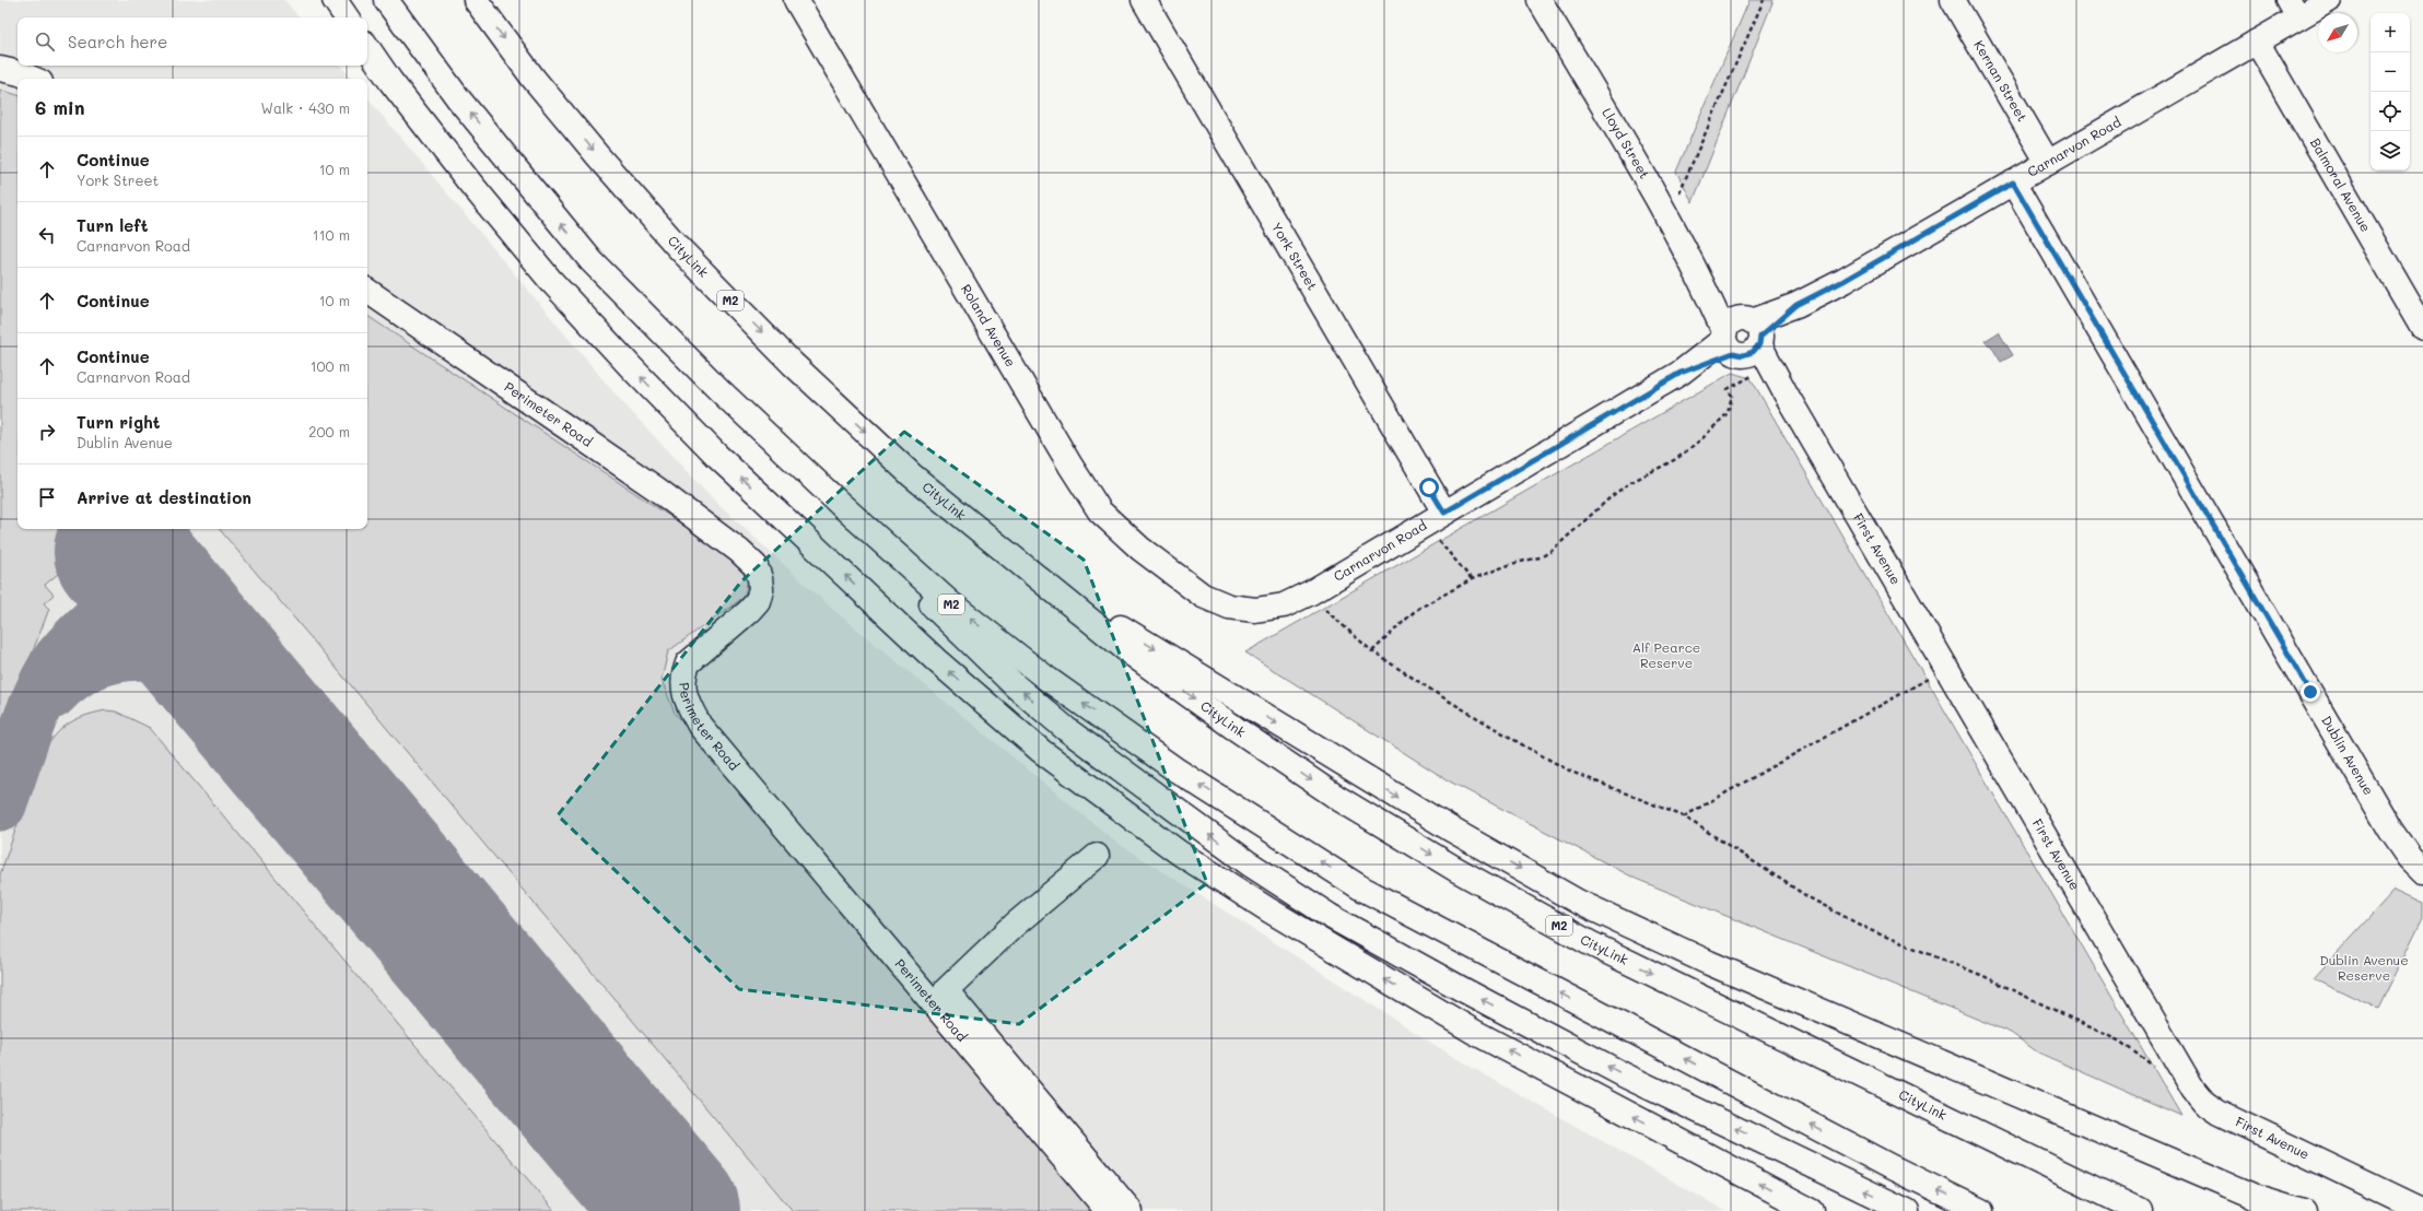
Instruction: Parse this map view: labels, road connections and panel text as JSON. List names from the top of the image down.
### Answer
{
  "streets": {
    "main road": [
      "Kernan Street",
      "Lloyd Street",
      "Carnarvon Road",
      "Balmoral Avenue",
      "York Street",
      "CityLink",
      "M2",
      "Roland Avenue",
      "Perimeter Road",
      "First Avenue",
      "Dublin Avenue"
    ]
  },
  "crossings": [
    ["Kernan Street", "Carnarvon Road"],
    ["Lloyd Street", "Carnarvon Road"],
    ["Lloyd Street", "First Avenue"],
    ["Carnarvon Road", "Balmoral Avenue"],
    ["Carnarvon Road", "York Street"],
    ["Carnarvon Road", "Roland Avenue"],
    ["Carnarvon Road", "First Avenue"],
    ["Carnarvon Road", "Dublin Avenue"]
  ],
  "parks": ["Alf Pearce Reserve", "Dublin Avenue Reserve"],
  "north": "bottom left",
  "page": {
    "map_buttons": ["+", "−"],
    "search": "Search here",
    "heading": ["6 min", "Walk · 430 m"],
    "list": [
      ["Continue", "York Street", "10 m"],
      ["Turn left", "Carnarvon Road", "110 m"],
      ["Continue", "10 m"],
      ["Continue", "Carnarvon Road", "100 m"],
      ["Turn right", "Dublin Avenue", "200 m"],
      "Arrive at destination"
    ]
  }
}
